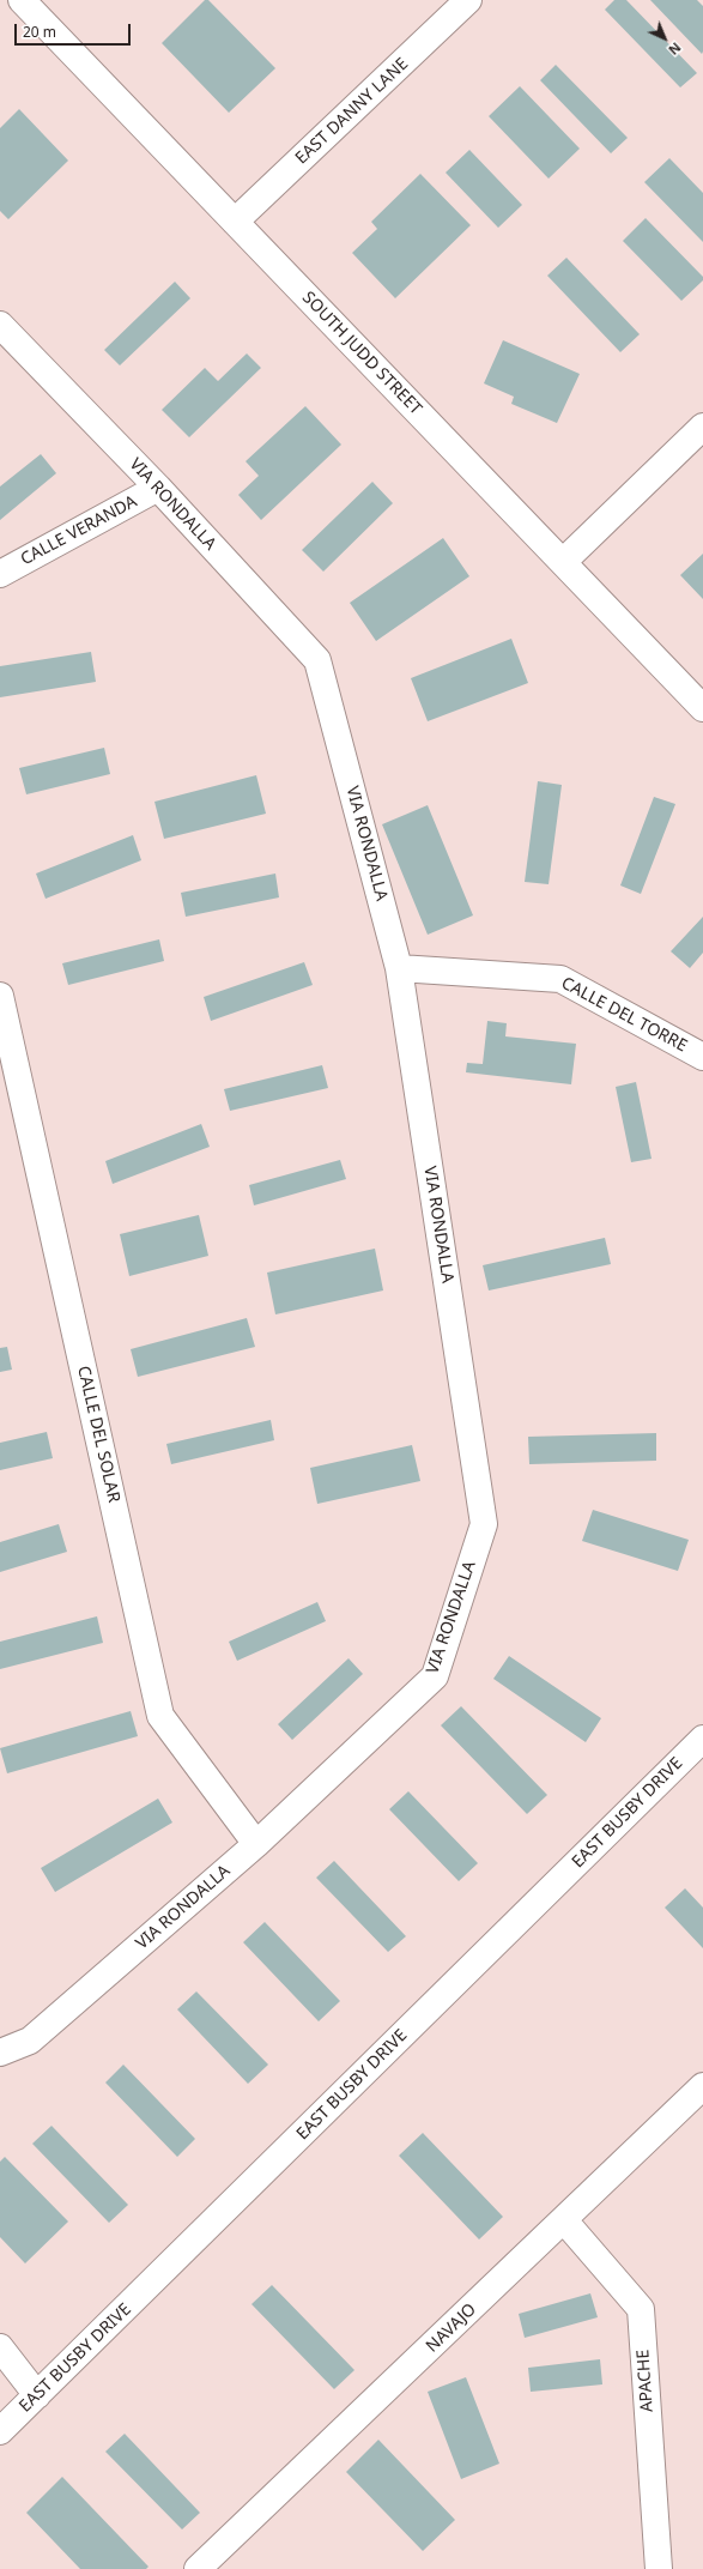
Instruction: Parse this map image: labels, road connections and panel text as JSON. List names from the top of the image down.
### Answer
{
  "streets": {
    "street": [
      "EAST DANNY LANE",
      "SOUTH JUDD STREET",
      "VIA RONDALLA",
      "CALLE VERANDA",
      "CALLE DEL TORRE",
      "CALLE DEL SOLAR",
      "EAST BUSBY DRIVE",
      "NAVAJO",
      "APACHE"
    ]
  },
  "crossings": [
    ["EAST DANNY LANE", "SOUTH JUDD STREET"],
    ["VIA RONDALLA", "CALLE VERANDA"],
    ["VIA RONDALLA", "CALLE DEL TORRE"],
    ["VIA RONDALLA", "CALLE DEL SOLAR"],
    ["NAVAJO", "APACHE"]
  ],
  "scale_bar": "20 m",
  "north": "bottom right"
}
